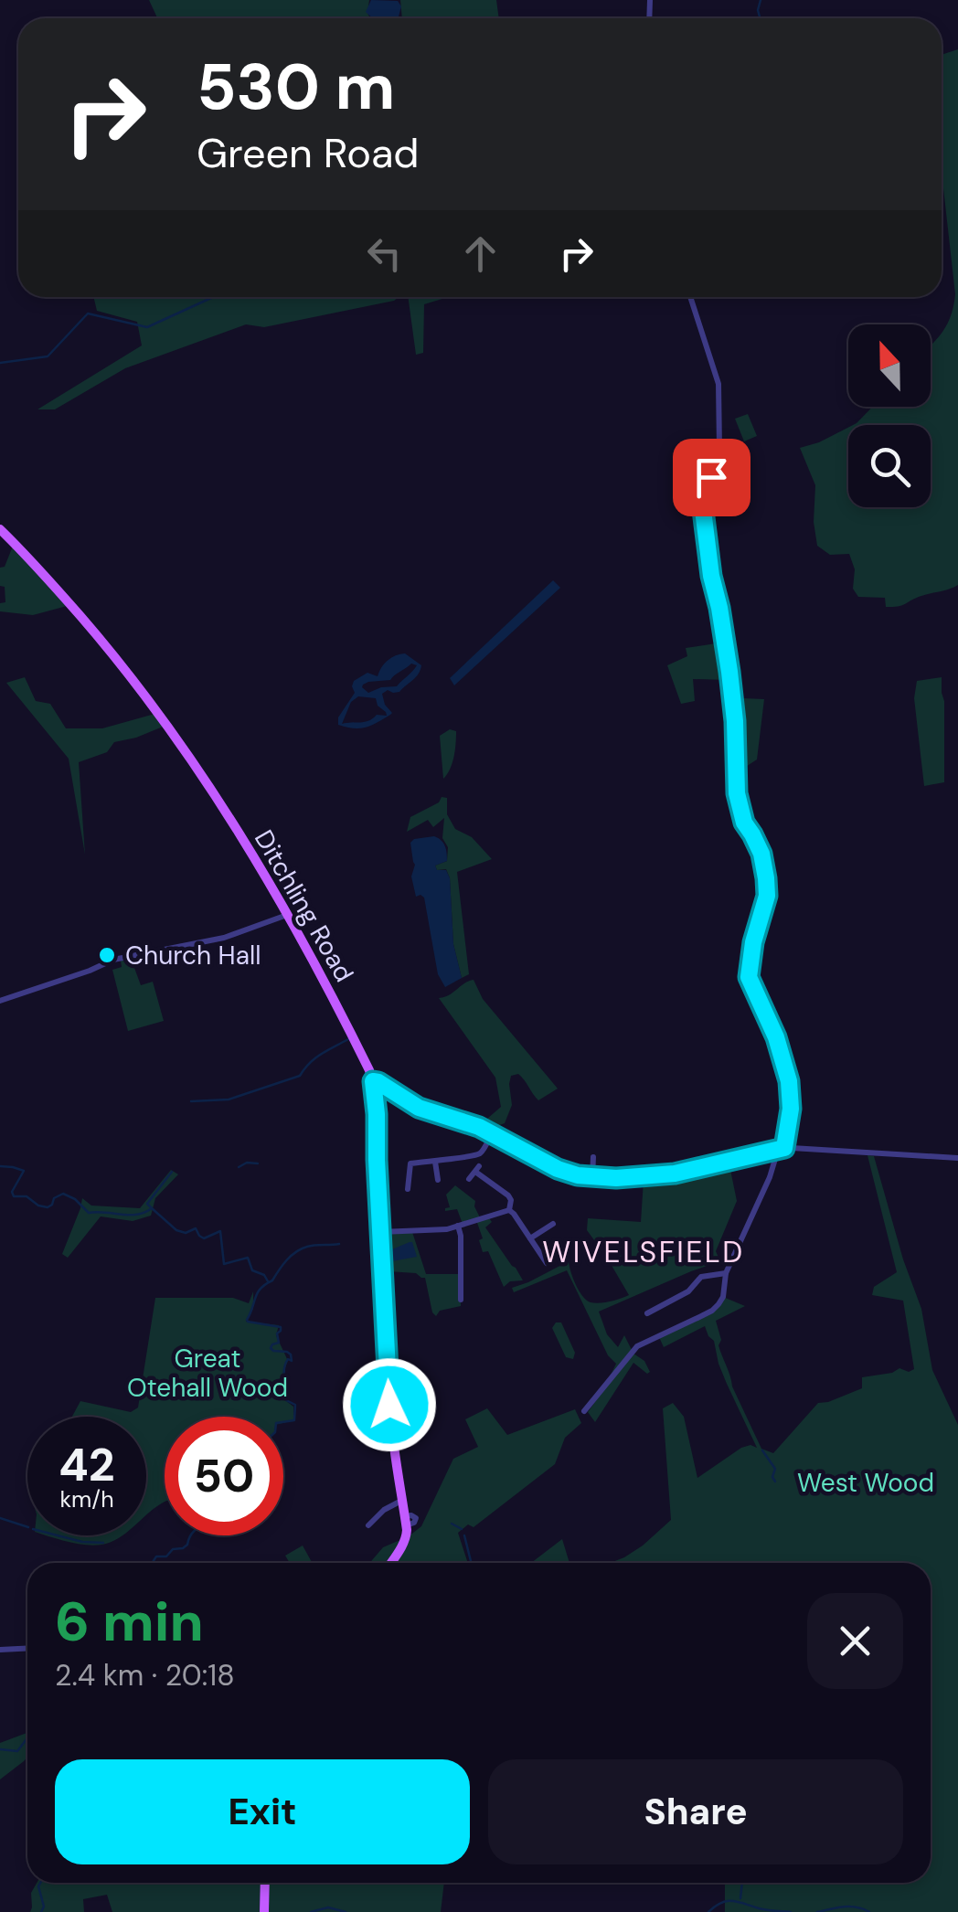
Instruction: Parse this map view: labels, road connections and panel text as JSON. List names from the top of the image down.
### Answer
{
  "streets": {
    "main road": ["Ditchling Road"]
  },
  "districts": ["WIVELSFIELD"],
  "parks": ["Great Otehall Wood", "West Wood"],
  "places": ["Church Hall"],
  "north": "top",
  "page": {
    "turn": ["530 m", "Green Road"],
    "speed": "42 km/h",
    "limit": "50",
    "heading": ["6 min", "2.4 km · 20:18"],
    "buttons": ["Exit", "Share"]
  }
}
